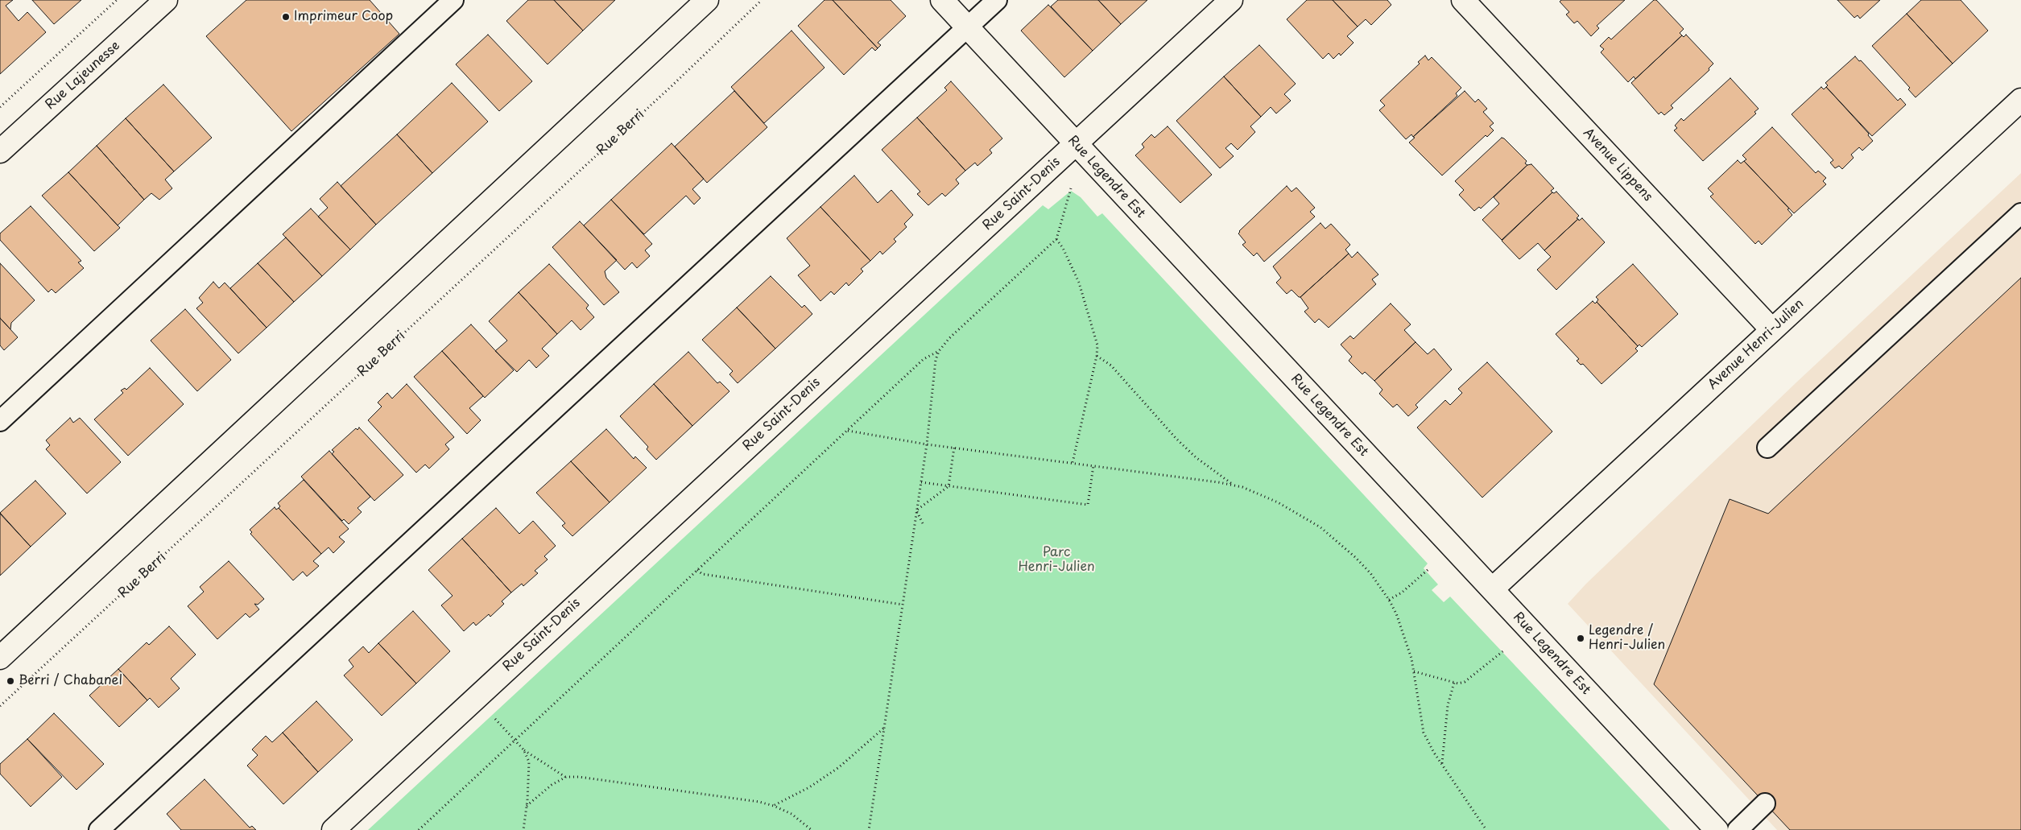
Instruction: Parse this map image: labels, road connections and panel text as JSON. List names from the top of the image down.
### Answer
{
  "streets": {
    "street": [
      "Rue Lajeunesse",
      "Avenue Lippens",
      "Rue Legendre Est",
      "Rue Saint-Denis",
      "Avenue Henri-Julien"
    ],
    "path": ["Rue Berri"]
  },
  "crossings": [
    ["Avenue Lippens", "Avenue Henri-Julien"],
    ["Rue Legendre Est", "Rue Saint-Denis"],
    ["Rue Legendre Est", "Avenue Henri-Julien"]
  ],
  "parks": ["Parc Henri-Julien"],
  "places": ["Imprimeur Coop", "Legendre / Henri-Julien", "Berri / Chabanel"]
}
